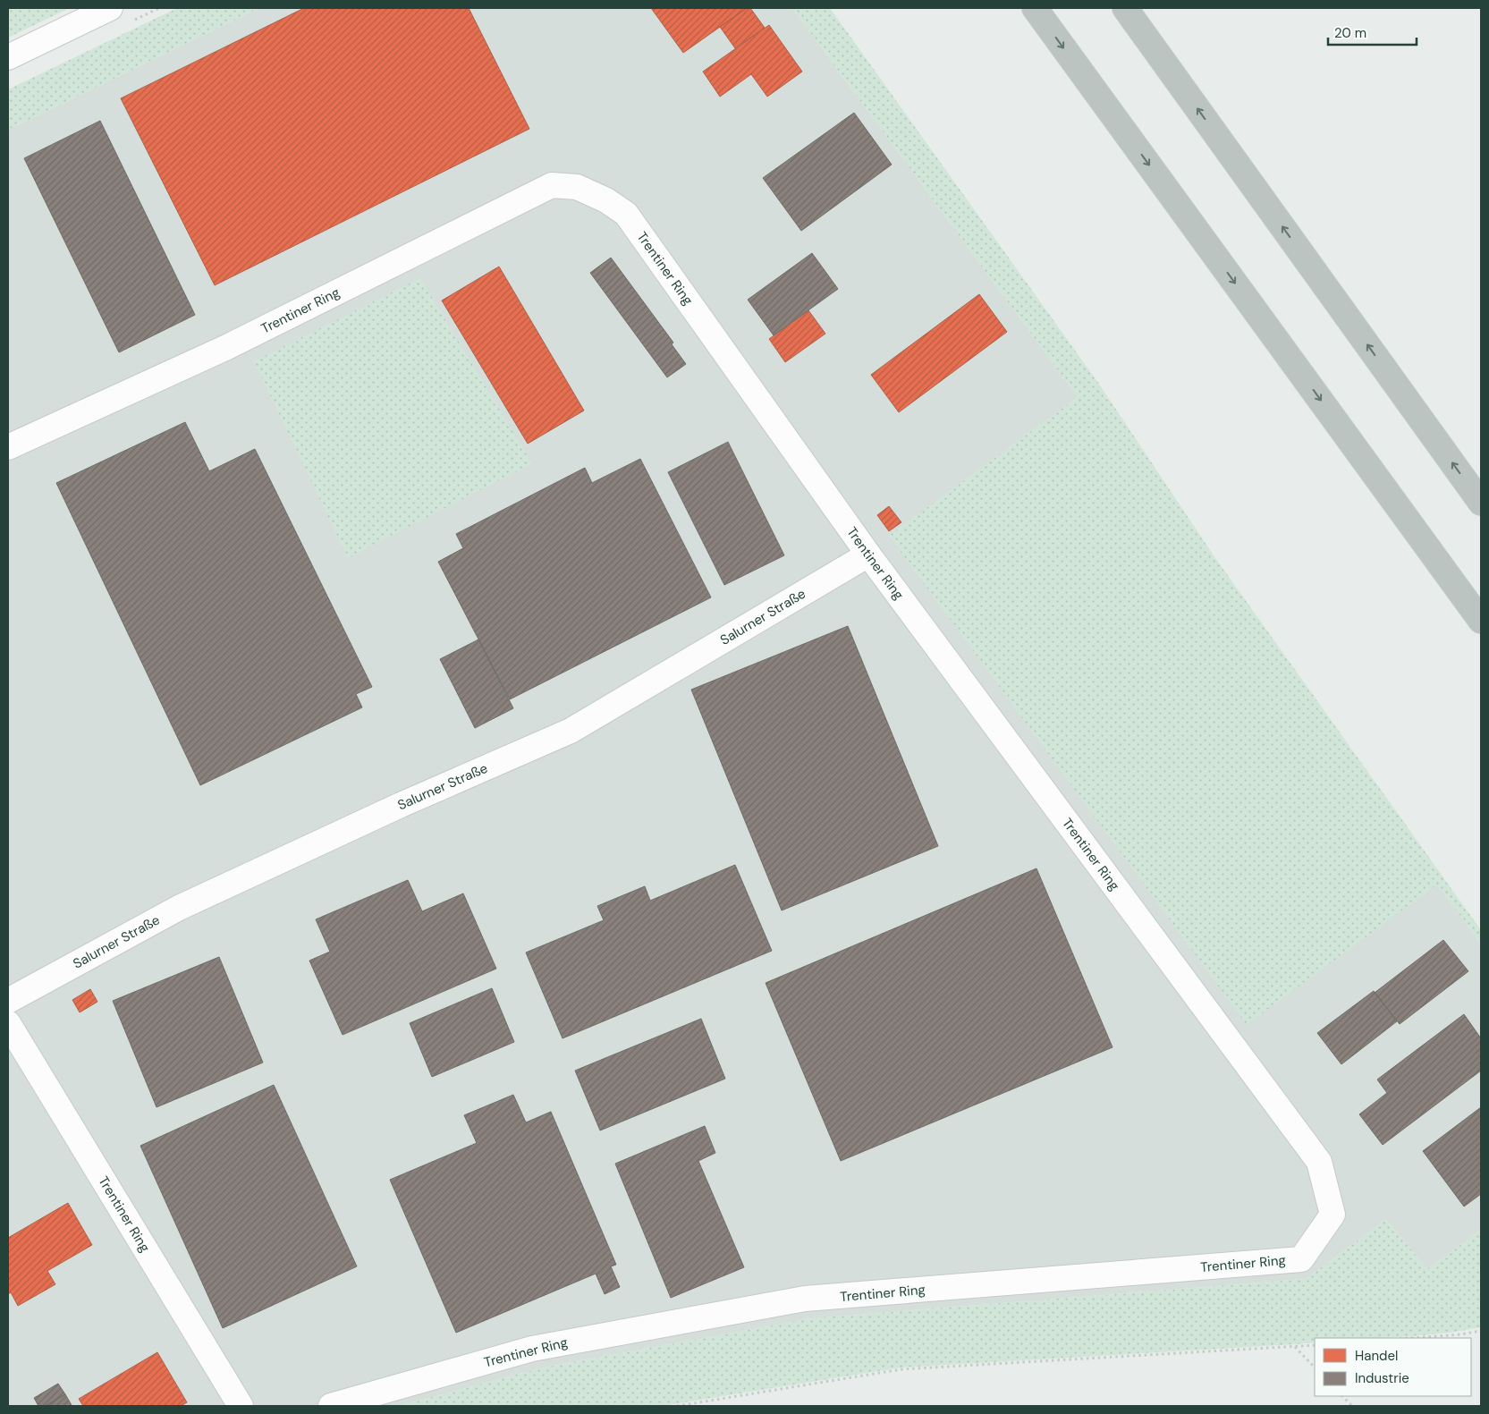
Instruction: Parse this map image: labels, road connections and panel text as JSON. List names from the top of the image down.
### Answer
{
  "streets": {
    "street": ["Trentiner Ring", "Salurner Straße"]
  },
  "crossings": [
    ["Trentiner Ring", "Salurner Straße"]
  ],
  "legend": ["Handel", "Industrie"],
  "scale_bar": "20 m"
}
